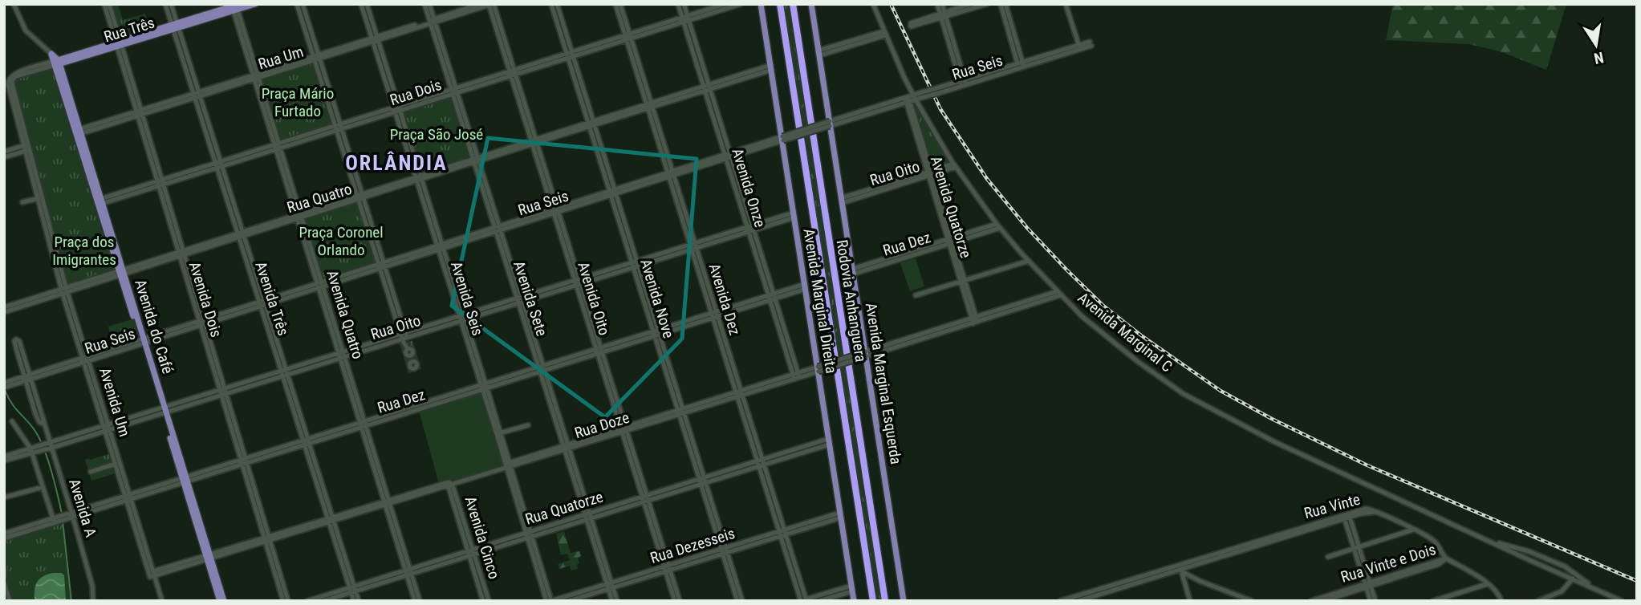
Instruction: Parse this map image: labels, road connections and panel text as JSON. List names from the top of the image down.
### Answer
{
  "streets": {
    "highway": ["Rodovia Anhanguera"],
    "main road": [
      "Rua Três",
      "Avenida Marginal Direita",
      "Avenida do Café",
      "Avenida Marginal Esquerda"
    ],
    "street": [
      "Rua Um",
      "Rua Seis",
      "Rua Dois",
      "Rua Oito",
      "Avenida Onze",
      "Rua Quatro",
      "Avenida Quatorze",
      "Rua Dez",
      "Avenida Três",
      "Avenida Seis",
      "Avenida Sete",
      "Avenida Oito",
      "Avenida Nove",
      "Avenida Dois",
      "Avenida Dez",
      "Avenida Quatro",
      "Avenida Marginal C",
      "Avenida Um",
      "Rua Doze",
      "Rua Vinte",
      "Avenida A",
      "Rua Quatorze",
      "Avenida Cinco",
      "Rua Dezesseis",
      "Rua Vinte e Dois"
    ]
  },
  "crossings": [
    ["Rua Três", "Avenida Três"],
    ["Rua Três", "Avenida Dois"],
    ["Rua Três", "Avenida Quatro"],
    ["Rua Três", "Avenida do Café"],
    ["Rua Três", "Avenida Um"],
    ["Rua Um", "Avenida Três"],
    ["Rua Um", "Avenida Seis"],
    ["Rua Um", "Avenida Sete"],
    ["Rua Um", "Avenida Oito"],
    ["Rua Um", "Avenida Dois"],
    ["Rua Um", "Avenida Quatro"],
    ["Rua Um", "Avenida do Café"],
    ["Rua Seis", "Avenida Onze"],
    ["Rua Seis", "Avenida Quatorze"],
    ["Rua Seis", "Avenida Três"],
    ["Rua Seis", "Avenida Seis"],
    ["Rua Seis", "Avenida Sete"],
    ["Rua Seis", "Avenida Oito"],
    ["Rua Seis", "Avenida Nove"],
    ["Rua Seis", "Avenida Dois"],
    ["Rua Seis", "Avenida Dez"],
    ["Rua Seis", "Avenida Marginal Direita"],
    ["Rua Seis", "Avenida Quatro"],
    ["Rua Seis", "Avenida do Café"],
    ["Rua Seis", "Avenida Marginal C"],
    ["Rua Seis", "Avenida Marginal Esquerda"],
    ["Rua Seis", "Avenida Um"],
    ["Rua Seis", "Avenida A"],
    ["Rua Dois", "Avenida Onze"],
    ["Rua Dois", "Avenida Três"],
    ["Rua Dois", "Avenida Seis"],
    ["Rua Dois", "Avenida Sete"],
    ["Rua Dois", "Avenida Oito"],
    ["Rua Dois", "Avenida Nove"],
    ["Rua Dois", "Avenida Dois"],
    ["Rua Dois", "Avenida Dez"],
    ["Rua Dois", "Avenida Quatro"],
    ["Rua Dois", "Avenida do Café"],
    ["Rua Oito", "Avenida Onze"],
    ["Rua Oito", "Avenida Quatorze"],
    ["Rua Oito", "Avenida Três"],
    ["Rua Oito", "Avenida Seis"],
    ["Rua Oito", "Avenida Sete"],
    ["Rua Oito", "Avenida Oito"],
    ["Rua Oito", "Avenida Nove"],
    ["Rua Oito", "Avenida Dois"],
    ["Rua Oito", "Avenida Dez"],
    ["Rua Oito", "Avenida Marginal Direita"],
    ["Rua Oito", "Avenida Quatro"],
    ["Rua Oito", "Avenida do Café"],
    ["Rua Oito", "Avenida Marginal C"],
    ["Rua Oito", "Avenida Marginal Esquerda"],
    ["Rua Oito", "Avenida Um"],
    ["Rua Oito", "Avenida A"],
    ["Avenida Onze", "Rua Quatro"],
    ["Avenida Onze", "Rua Dez"],
    ["Avenida Onze", "Rua Doze"],
    ["Rua Quatro", "Avenida Três"],
    ["Rua Quatro", "Avenida Seis"],
    ["Rua Quatro", "Avenida Sete"],
    ["Rua Quatro", "Avenida Oito"],
    ["Rua Quatro", "Avenida Nove"],
    ["Rua Quatro", "Avenida Dois"],
    ["Rua Quatro", "Avenida Dez"],
    ["Rua Quatro", "Avenida Marginal Direita"],
    ["Rua Quatro", "Avenida Quatro"],
    ["Rua Quatro", "Avenida do Café"],
    ["Rua Quatro", "Avenida Um"],
    ["Avenida Quatorze", "Rua Dez"],
    ["Avenida Quatorze", "Avenida Marginal C"],
    ["Avenida Quatorze", "Rua Doze"],
    ["Rua Dez", "Avenida Três"],
    ["Rua Dez", "Avenida Seis"],
    ["Rua Dez", "Avenida Sete"],
    ["Rua Dez", "Avenida Oito"],
    ["Rua Dez", "Avenida Nove"],
    ["Rua Dez", "Avenida Dois"],
    ["Rua Dez", "Avenida Dez"],
    ["Rua Dez", "Avenida Marginal Direita"],
    ["Rua Dez", "Avenida Quatro"],
    ["Rua Dez", "Avenida do Café"],
    ["Rua Dez", "Avenida Marginal C"],
    ["Rua Dez", "Avenida Marginal Esquerda"],
    ["Rua Dez", "Avenida Um"],
    ["Rua Dez", "Avenida A"],
    ["Avenida Três", "Rua Doze"],
    ["Avenida Três", "Rua Quatorze"],
    ["Avenida Seis", "Rua Doze"],
    ["Avenida Seis", "Rua Quatorze"],
    ["Avenida Seis", "Rua Dezesseis"],
    ["Avenida Sete", "Rua Doze"],
    ["Avenida Sete", "Rua Quatorze"],
    ["Avenida Sete", "Rua Dezesseis"],
    ["Avenida Oito", "Rua Doze"],
    ["Avenida Oito", "Rua Quatorze"],
    ["Avenida Oito", "Rua Dezesseis"],
    ["Avenida Nove", "Rua Doze"],
    ["Avenida Nove", "Rua Quatorze"],
    ["Avenida Nove", "Rua Dezesseis"],
    ["Avenida Dois", "Rua Doze"],
    ["Avenida Dez", "Rua Doze"],
    ["Avenida Dez", "Rua Quatorze"],
    ["Avenida Dez", "Rua Dezesseis"],
    ["Avenida Marginal Direita", "Rua Doze"],
    ["Avenida Marginal Direita", "Rua Quatorze"],
    ["Avenida Marginal Direita", "Rua Dezesseis"],
    ["Avenida Quatro", "Rua Doze"],
    ["Avenida Quatro", "Rua Quatorze"],
    ["Avenida do Café", "Rua Doze"],
    ["Avenida Marginal C", "Rua Doze"],
    ["Avenida Marginal Esquerda", "Rua Doze"],
    ["Avenida Um", "Rua Doze"],
    ["Rua Doze", "Avenida Cinco"],
    ["Rua Quatorze", "Avenida Cinco"]
  ],
  "districts": ["ORLÂNDIA"],
  "parks": [
    "Praça Mário Furtado",
    "Praça São José",
    "Praça Coronel Orlando",
    "Praça dos Imigrantes"
  ],
  "north": "bottom"
}
